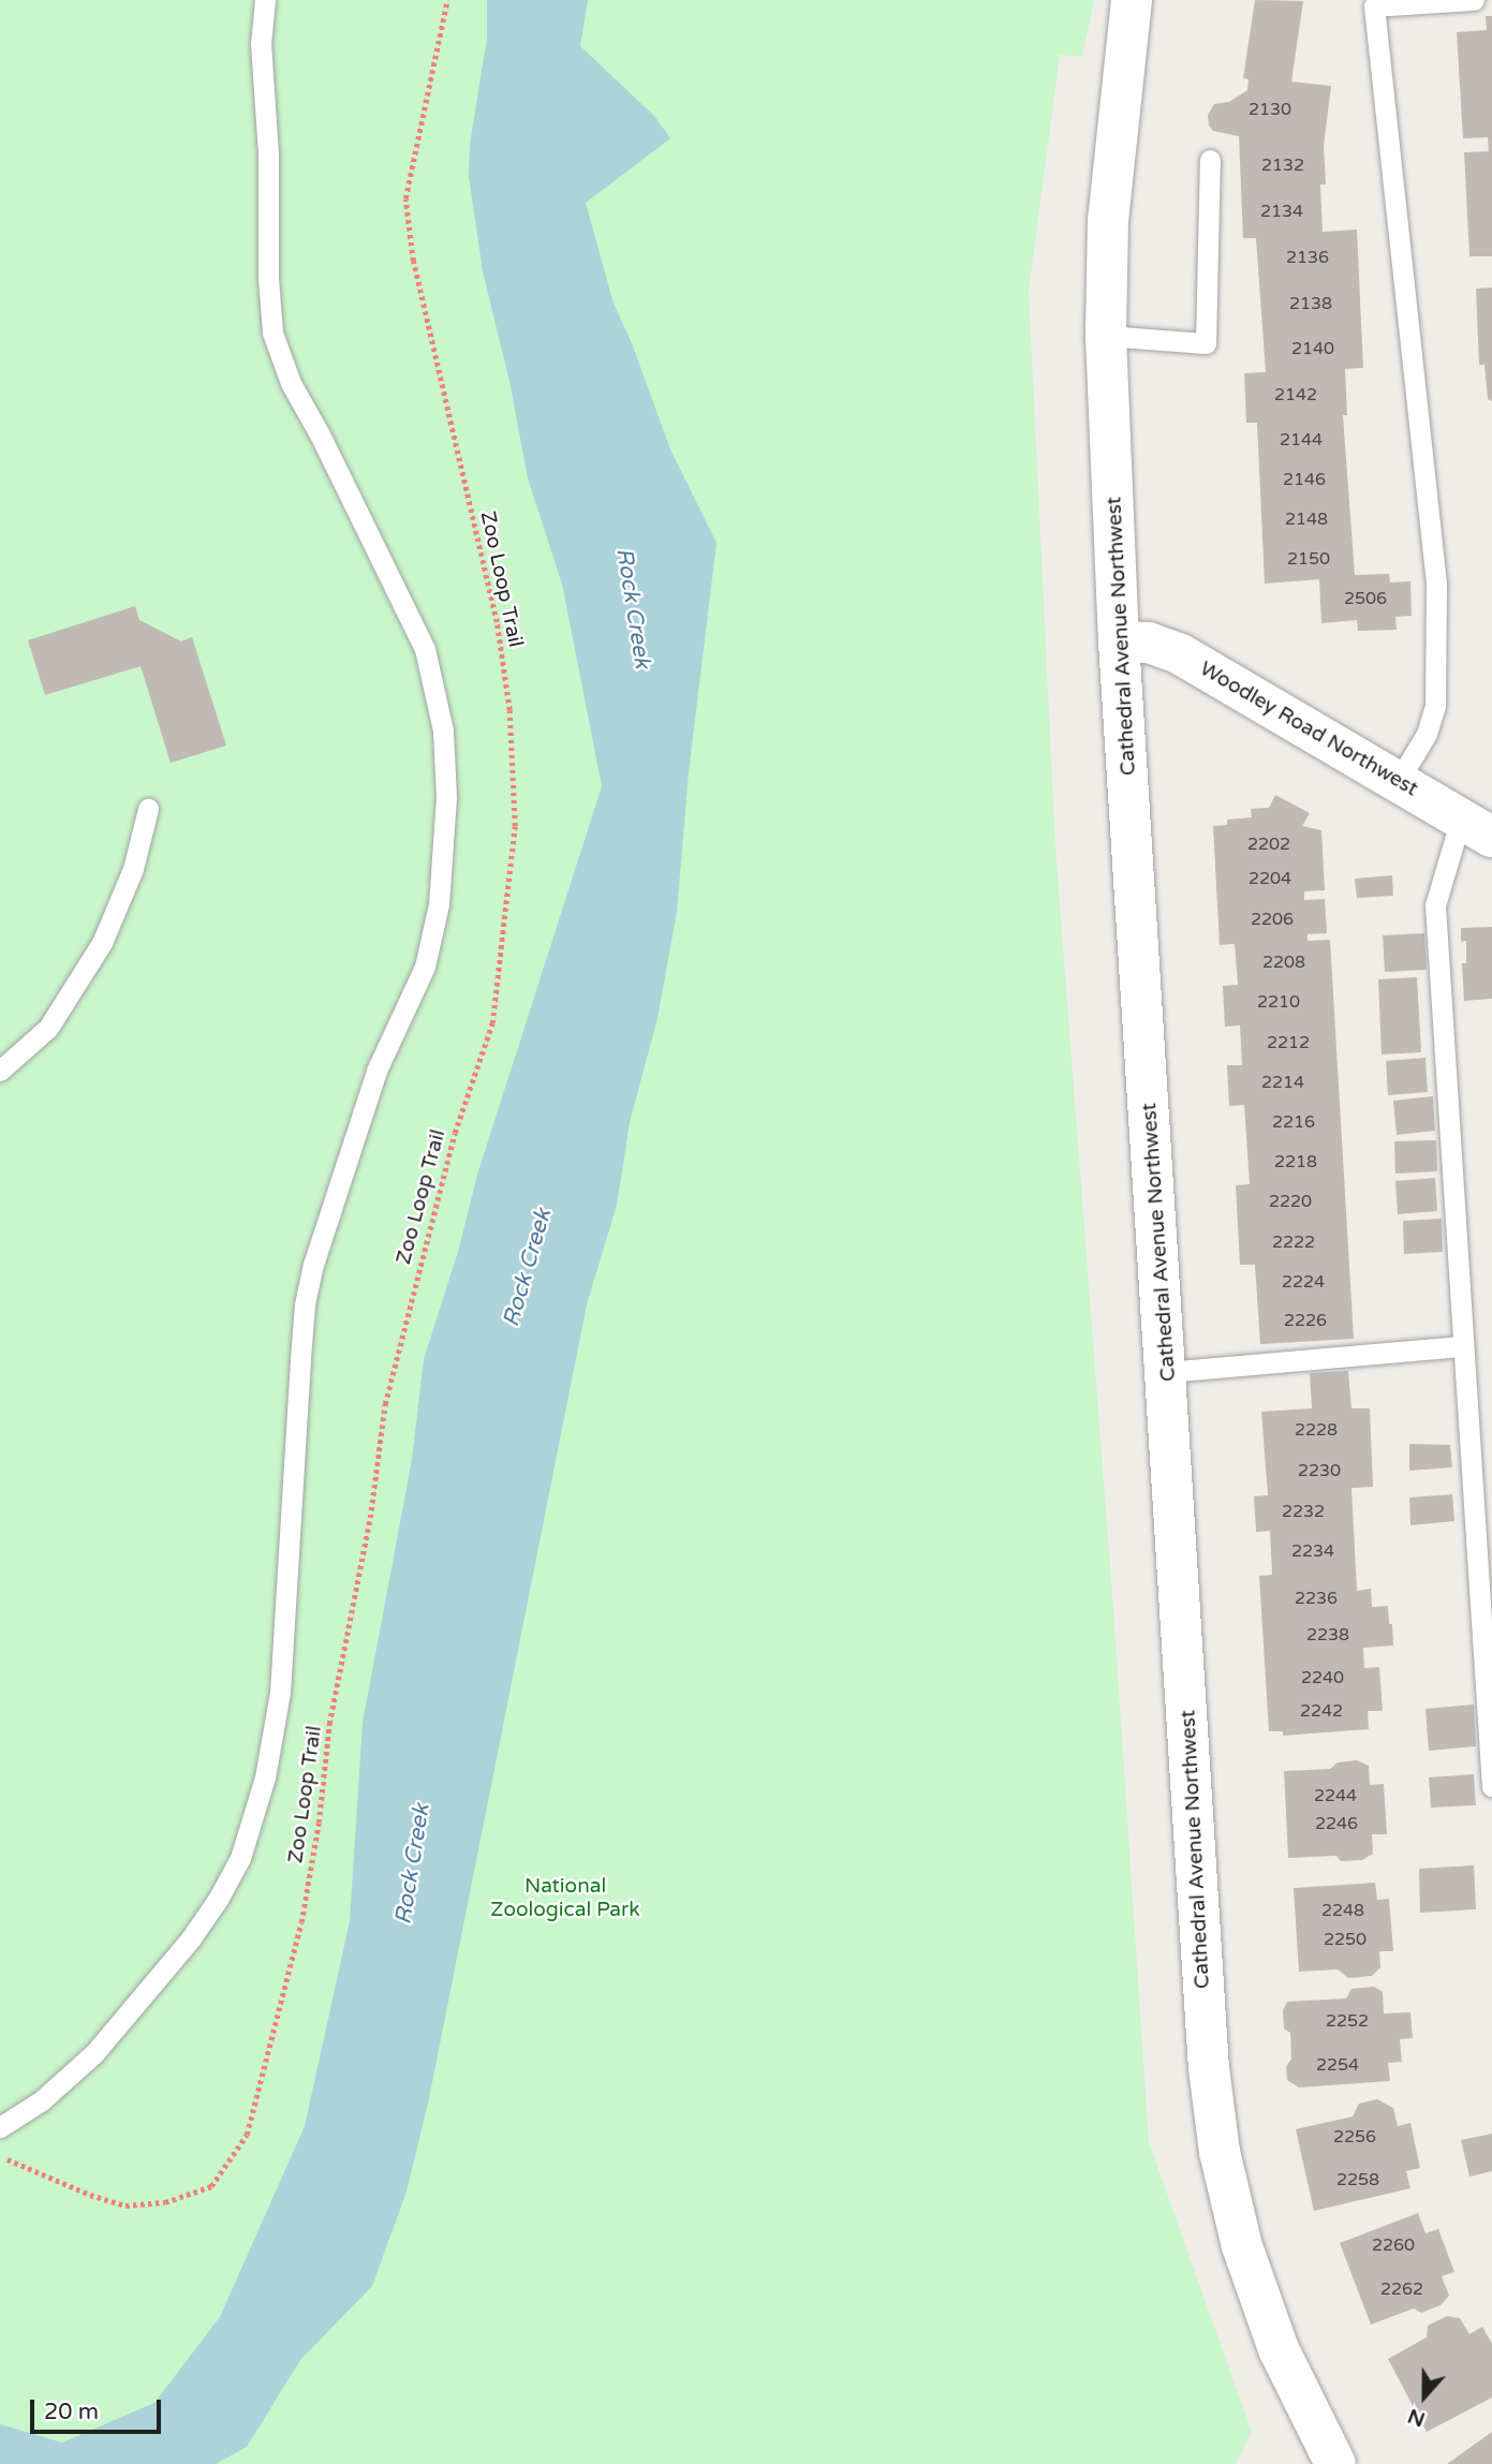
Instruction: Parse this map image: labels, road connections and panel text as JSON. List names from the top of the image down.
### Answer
{
  "streets": {
    "street": ["Cathedral Avenue Northwest", "Woodley Road Northwest"],
    "path": ["Zoo Loop Trail"]
  },
  "crossings": [
    ["Cathedral Avenue Northwest", "Woodley Road Northwest"]
  ],
  "water": ["Rock Creek"],
  "parks": ["National Zoological Park"],
  "house_numbers": [
    "2130",
    "2132",
    "2134",
    "2136",
    "2138",
    "2140",
    "2142",
    "2144",
    "2146",
    "2148",
    "2150",
    "2506",
    "2202",
    "2204",
    "2206",
    "2208",
    "2210",
    "2212",
    "2214",
    "2216",
    "2218",
    "2220",
    "2222",
    "2224",
    "2226",
    "2228",
    "2230",
    "2232",
    "2234",
    "2236",
    "2238",
    "2240",
    "2242",
    "2244",
    "2246",
    "2248",
    "2250",
    "2252",
    "2254",
    "2256",
    "2258",
    "2260",
    "2262"
  ],
  "scale_bar": "20 m",
  "north": "bottom"
}
